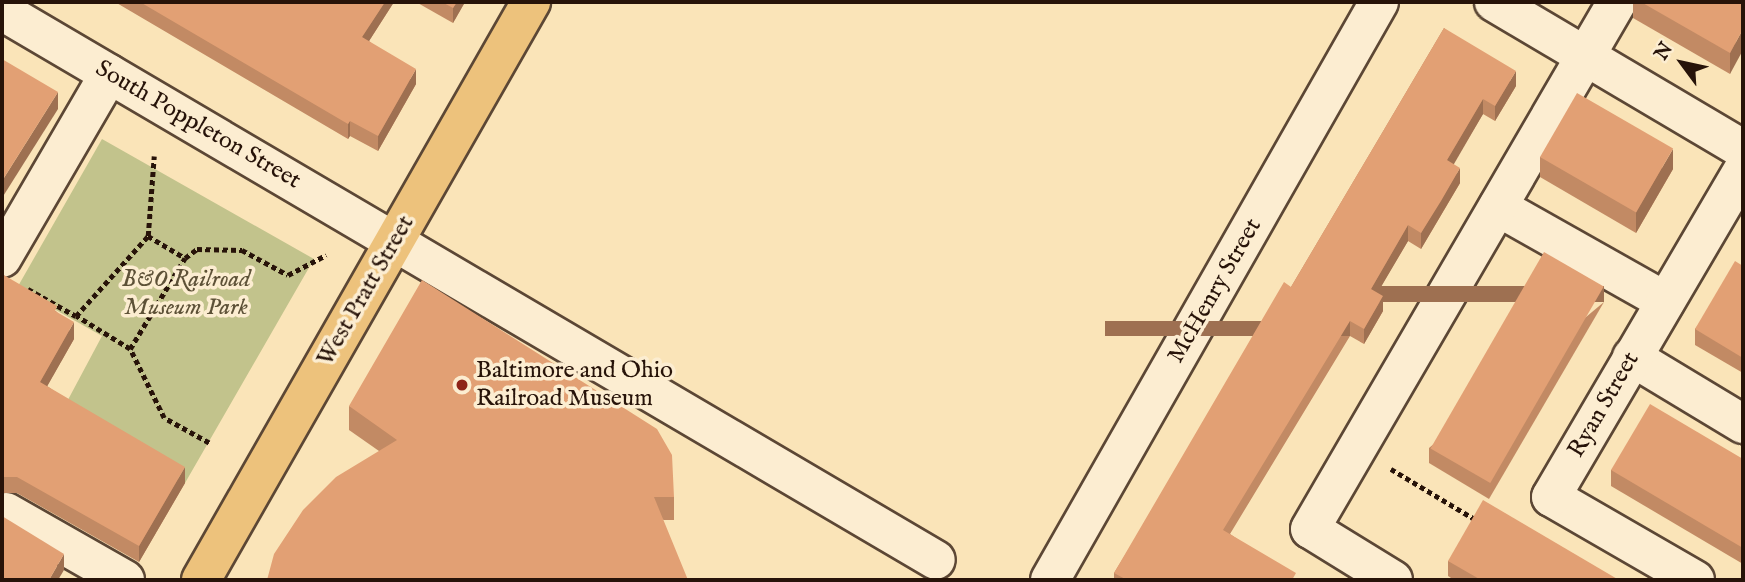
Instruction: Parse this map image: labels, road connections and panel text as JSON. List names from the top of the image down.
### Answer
{
  "streets": {
    "main road": ["West Pratt Street"],
    "street": ["South Poppleton Street", "McHenry Street", "Ryan Street"]
  },
  "crossings": [
    ["South Poppleton Street", "West Pratt Street"]
  ],
  "parks": ["B&O Railroad Museum Park"],
  "places": ["Baltimore and Ohio Railroad Museum"],
  "north": "top left"
}
